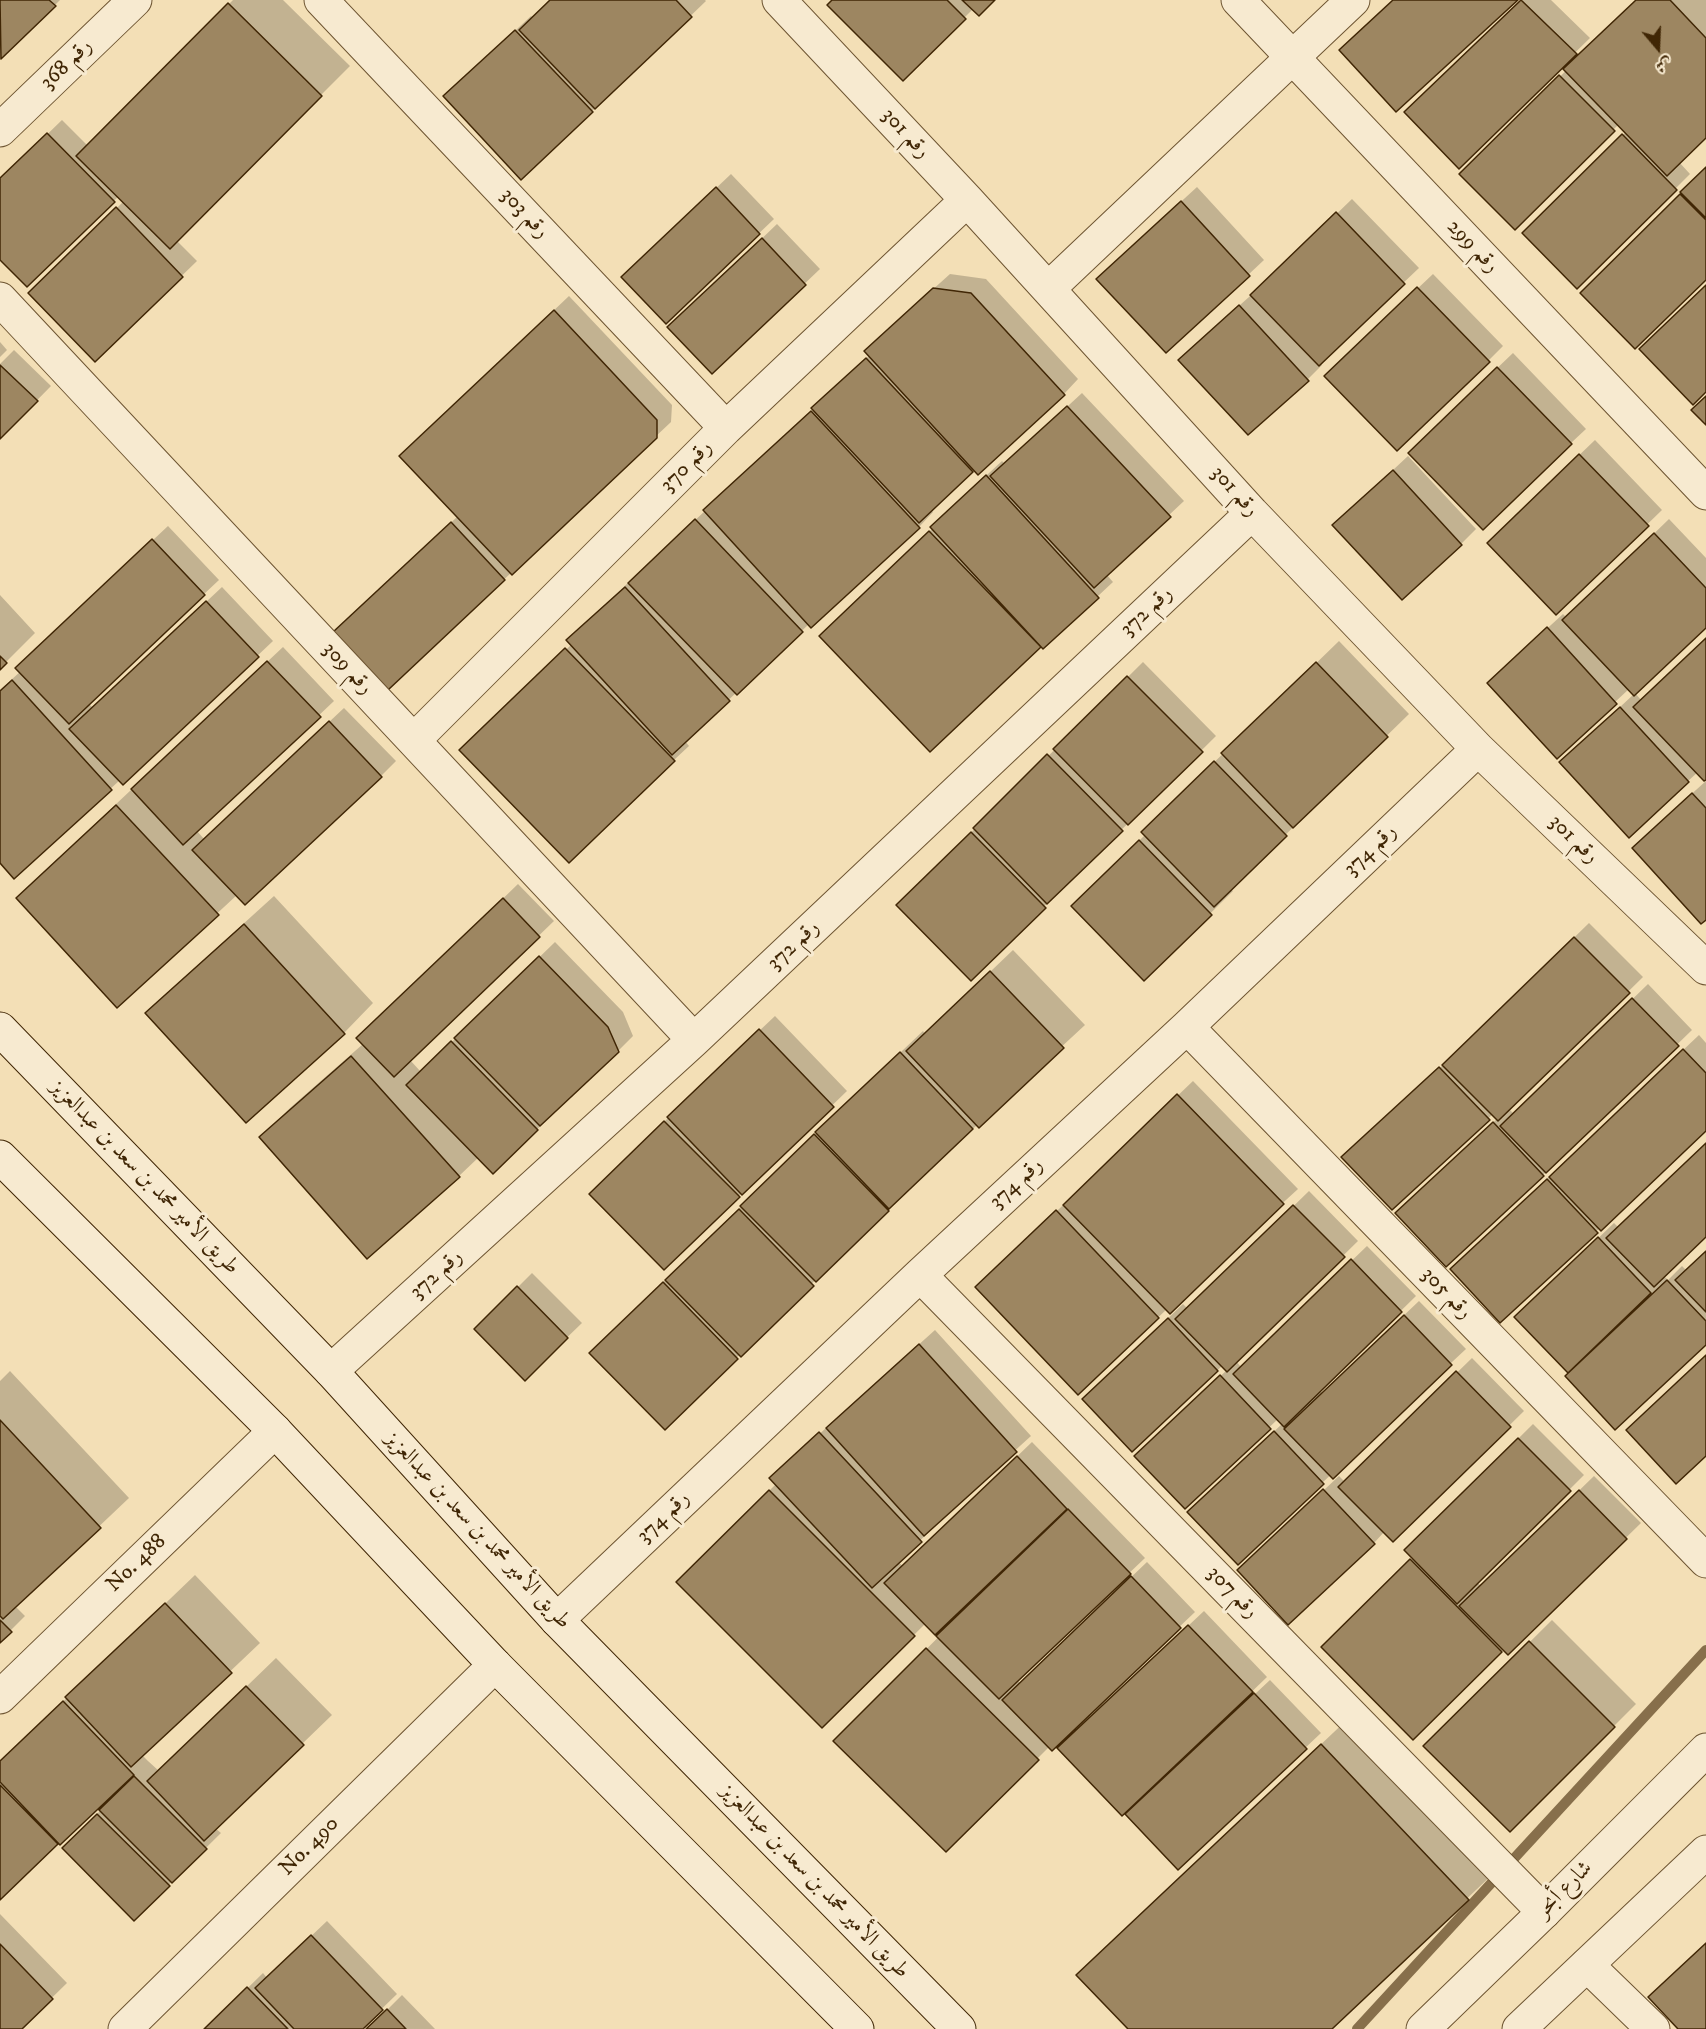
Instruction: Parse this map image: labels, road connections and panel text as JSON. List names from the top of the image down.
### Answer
{
  "streets": {
    "street": [
      "رقم 368",
      "رقم 301",
      "رقم 303",
      "رقم 299",
      "رقم 370",
      "رقم 372",
      "رقم 309",
      "رقم 374",
      "طريق الأمير محمد بن سعد بن عبدالعزيز",
      "رقم 305",
      "No. 488",
      "رقم 307",
      "No. 490",
      "شارع أبحر"
    ]
  },
  "crossings": [
    ["رقم 301", "رقم 370"],
    ["رقم 301", "رقم 372"],
    ["رقم 301", "رقم 374"],
    ["رقم 303", "رقم 370"],
    ["رقم 370", "رقم 309"],
    ["رقم 372", "رقم 309"],
    ["رقم 372", "طريق الأمير محمد بن سعد بن عبدالعزيز"],
    ["رقم 374", "طريق الأمير محمد بن سعد بن عبدالعزيز"],
    ["رقم 374", "رقم 305"],
    ["رقم 374", "رقم 307"],
    ["رقم 307", "شارع أبحر"]
  ],
  "north": "bottom"
}
